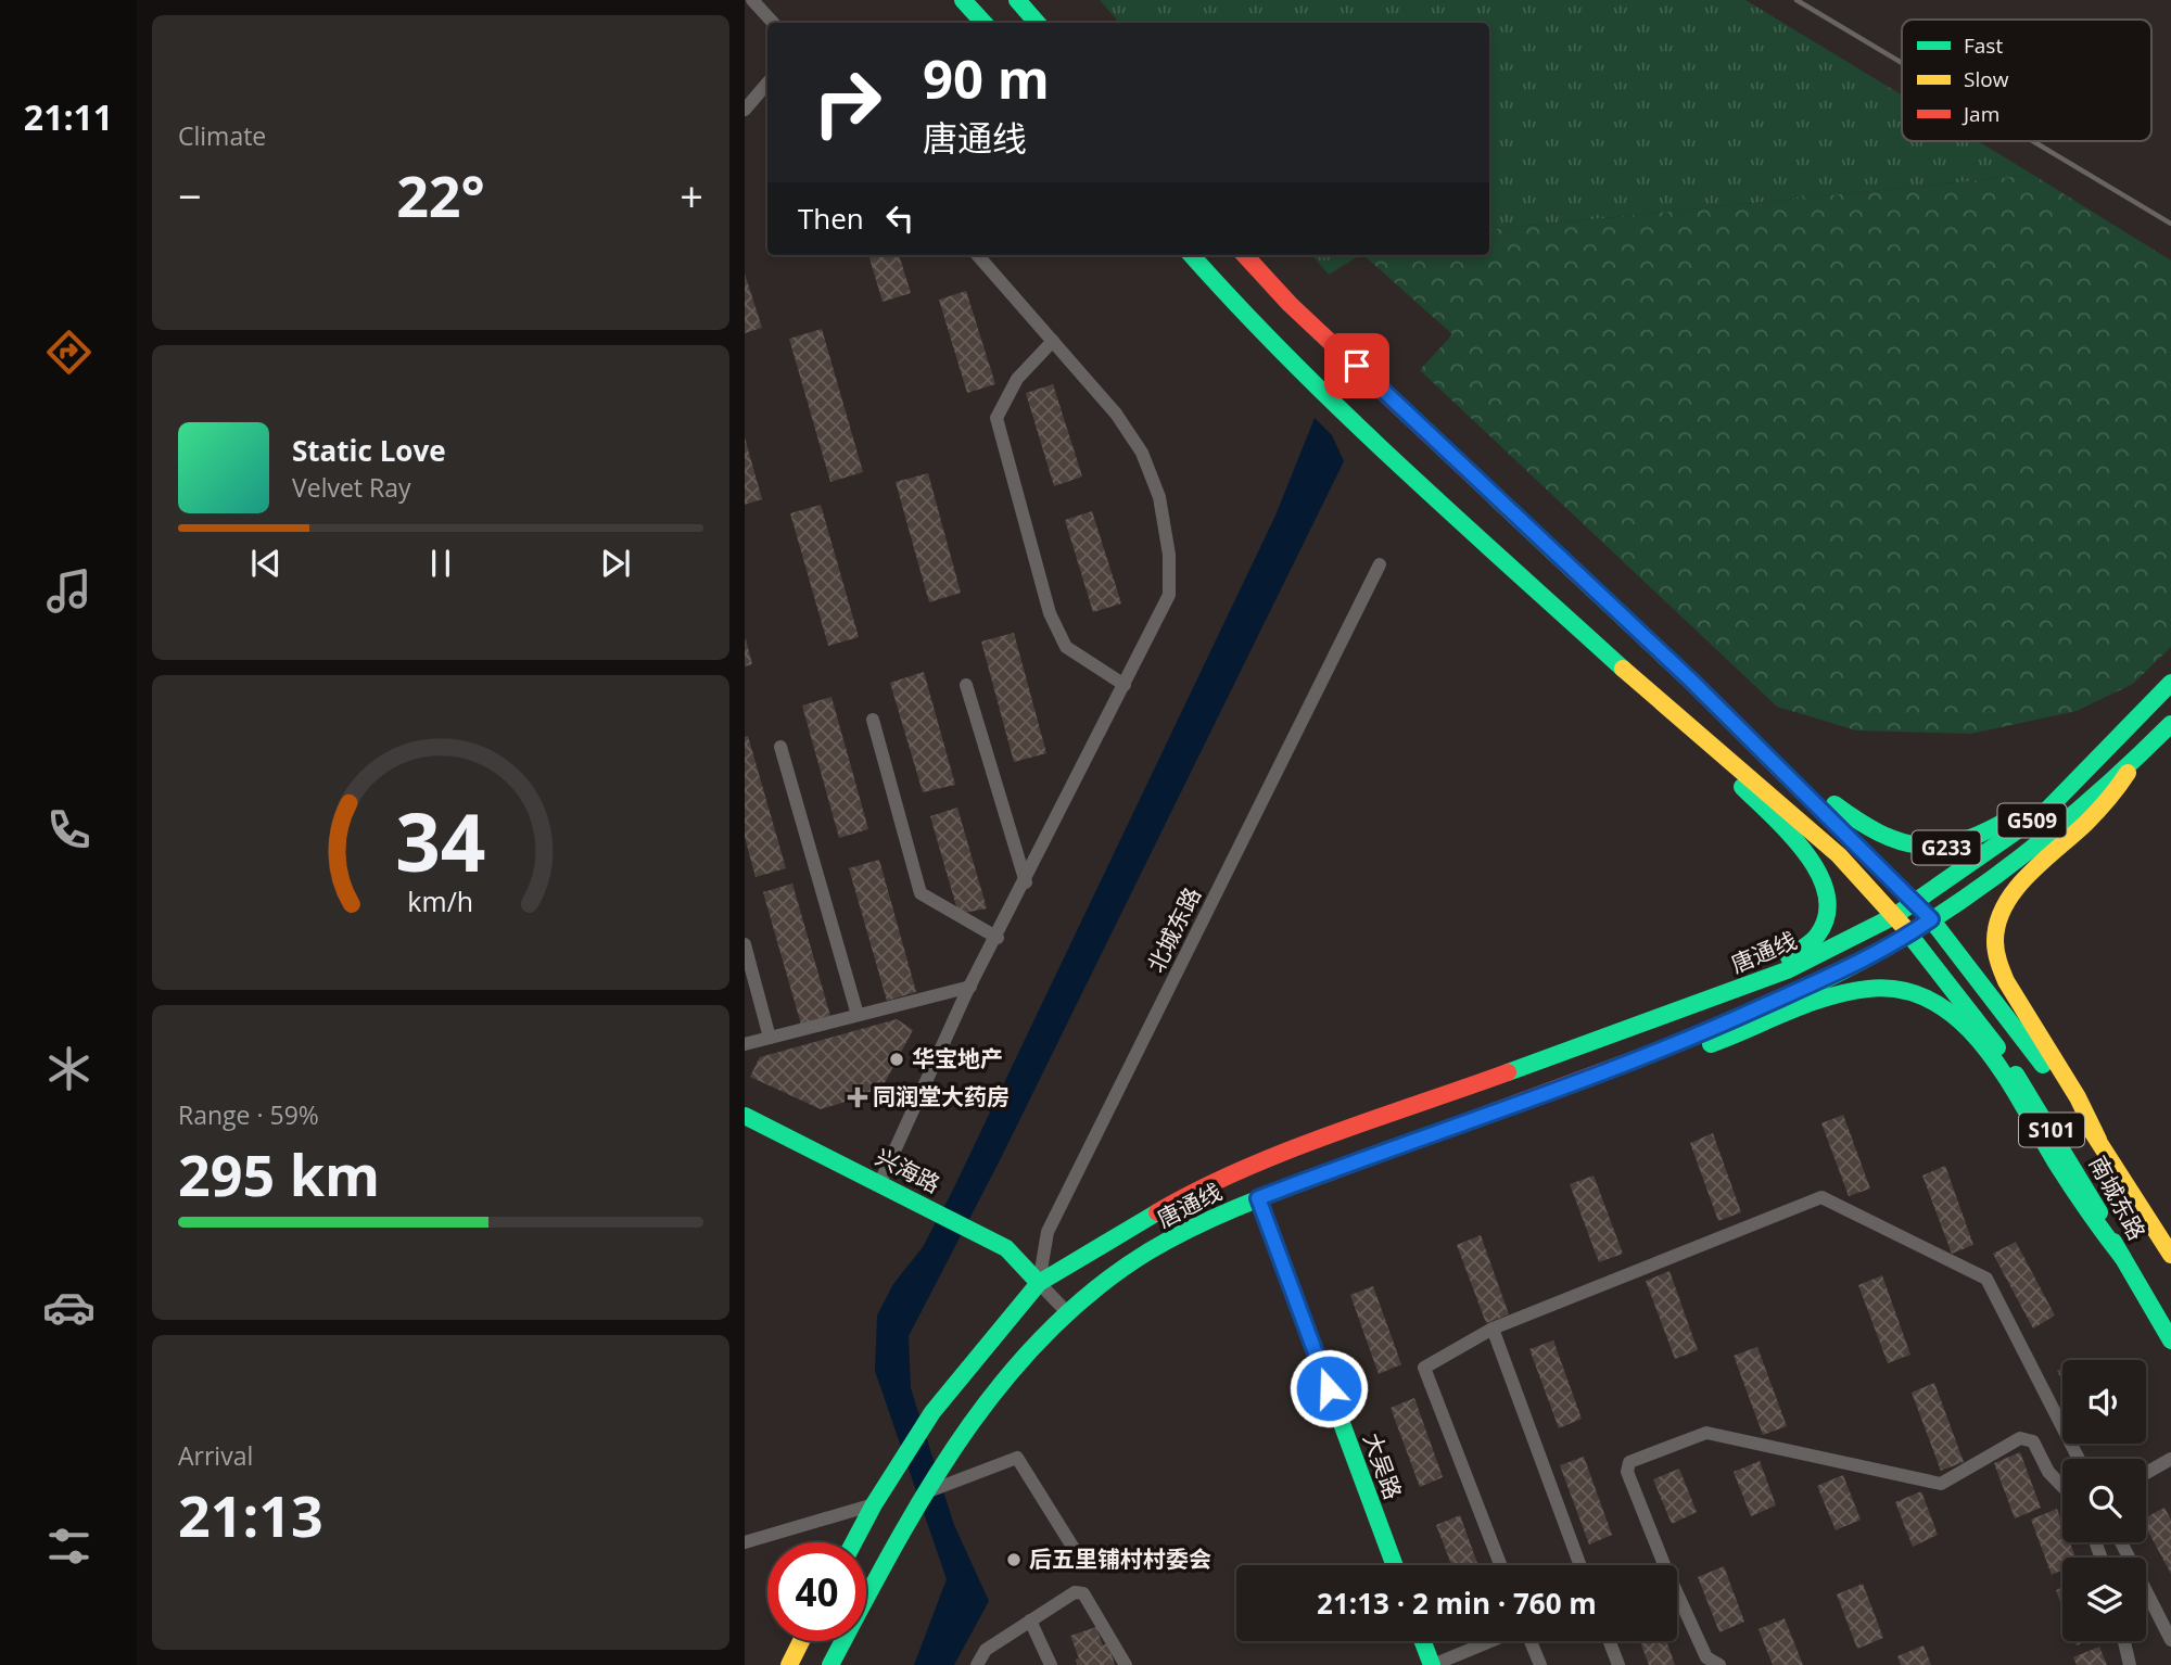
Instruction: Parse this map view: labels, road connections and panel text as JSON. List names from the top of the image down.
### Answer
{
  "streets": {
    "main road": [
      "G509",
      "G233",
      "唐通线",
      "S101",
      "兴海路",
      "南城东路",
      "大吴路"
    ],
    "street": ["北城东路"]
  },
  "crossings": [
    ["G509", "G233"],
    ["G509", "唐通线"],
    ["G509", "南城东路"],
    ["G233", "唐通线"],
    ["G233", "南城东路"],
    ["北城东路", "唐通线"],
    ["北城东路", "兴海路"],
    ["唐通线", "兴海路"],
    ["唐通线", "南城东路"],
    ["唐通线", "大吴路"]
  ],
  "places": {
    "other": ["华宝地产", "后五里铺村村委会"],
    "health": ["同润堂大药房"]
  },
  "legend": ["Fast", "Slow", "Jam"],
  "page": {
    "tabs": "21:11",
    "tile": [
      "Climate",
      ["Range · 59%", "295 km"],
      ["Arrival", "21:13"]
    ],
    "turn": ["90 m", "唐通线"],
    "heat": ["−", "22°", "+"],
    "then": "Then",
    "song": ["Static Love", "Velvet Ray"],
    "limit": "40",
    "trip": "21:13 · 2 min · 760 m",
    "gauge": ["34", "km/h"]
  }
}
